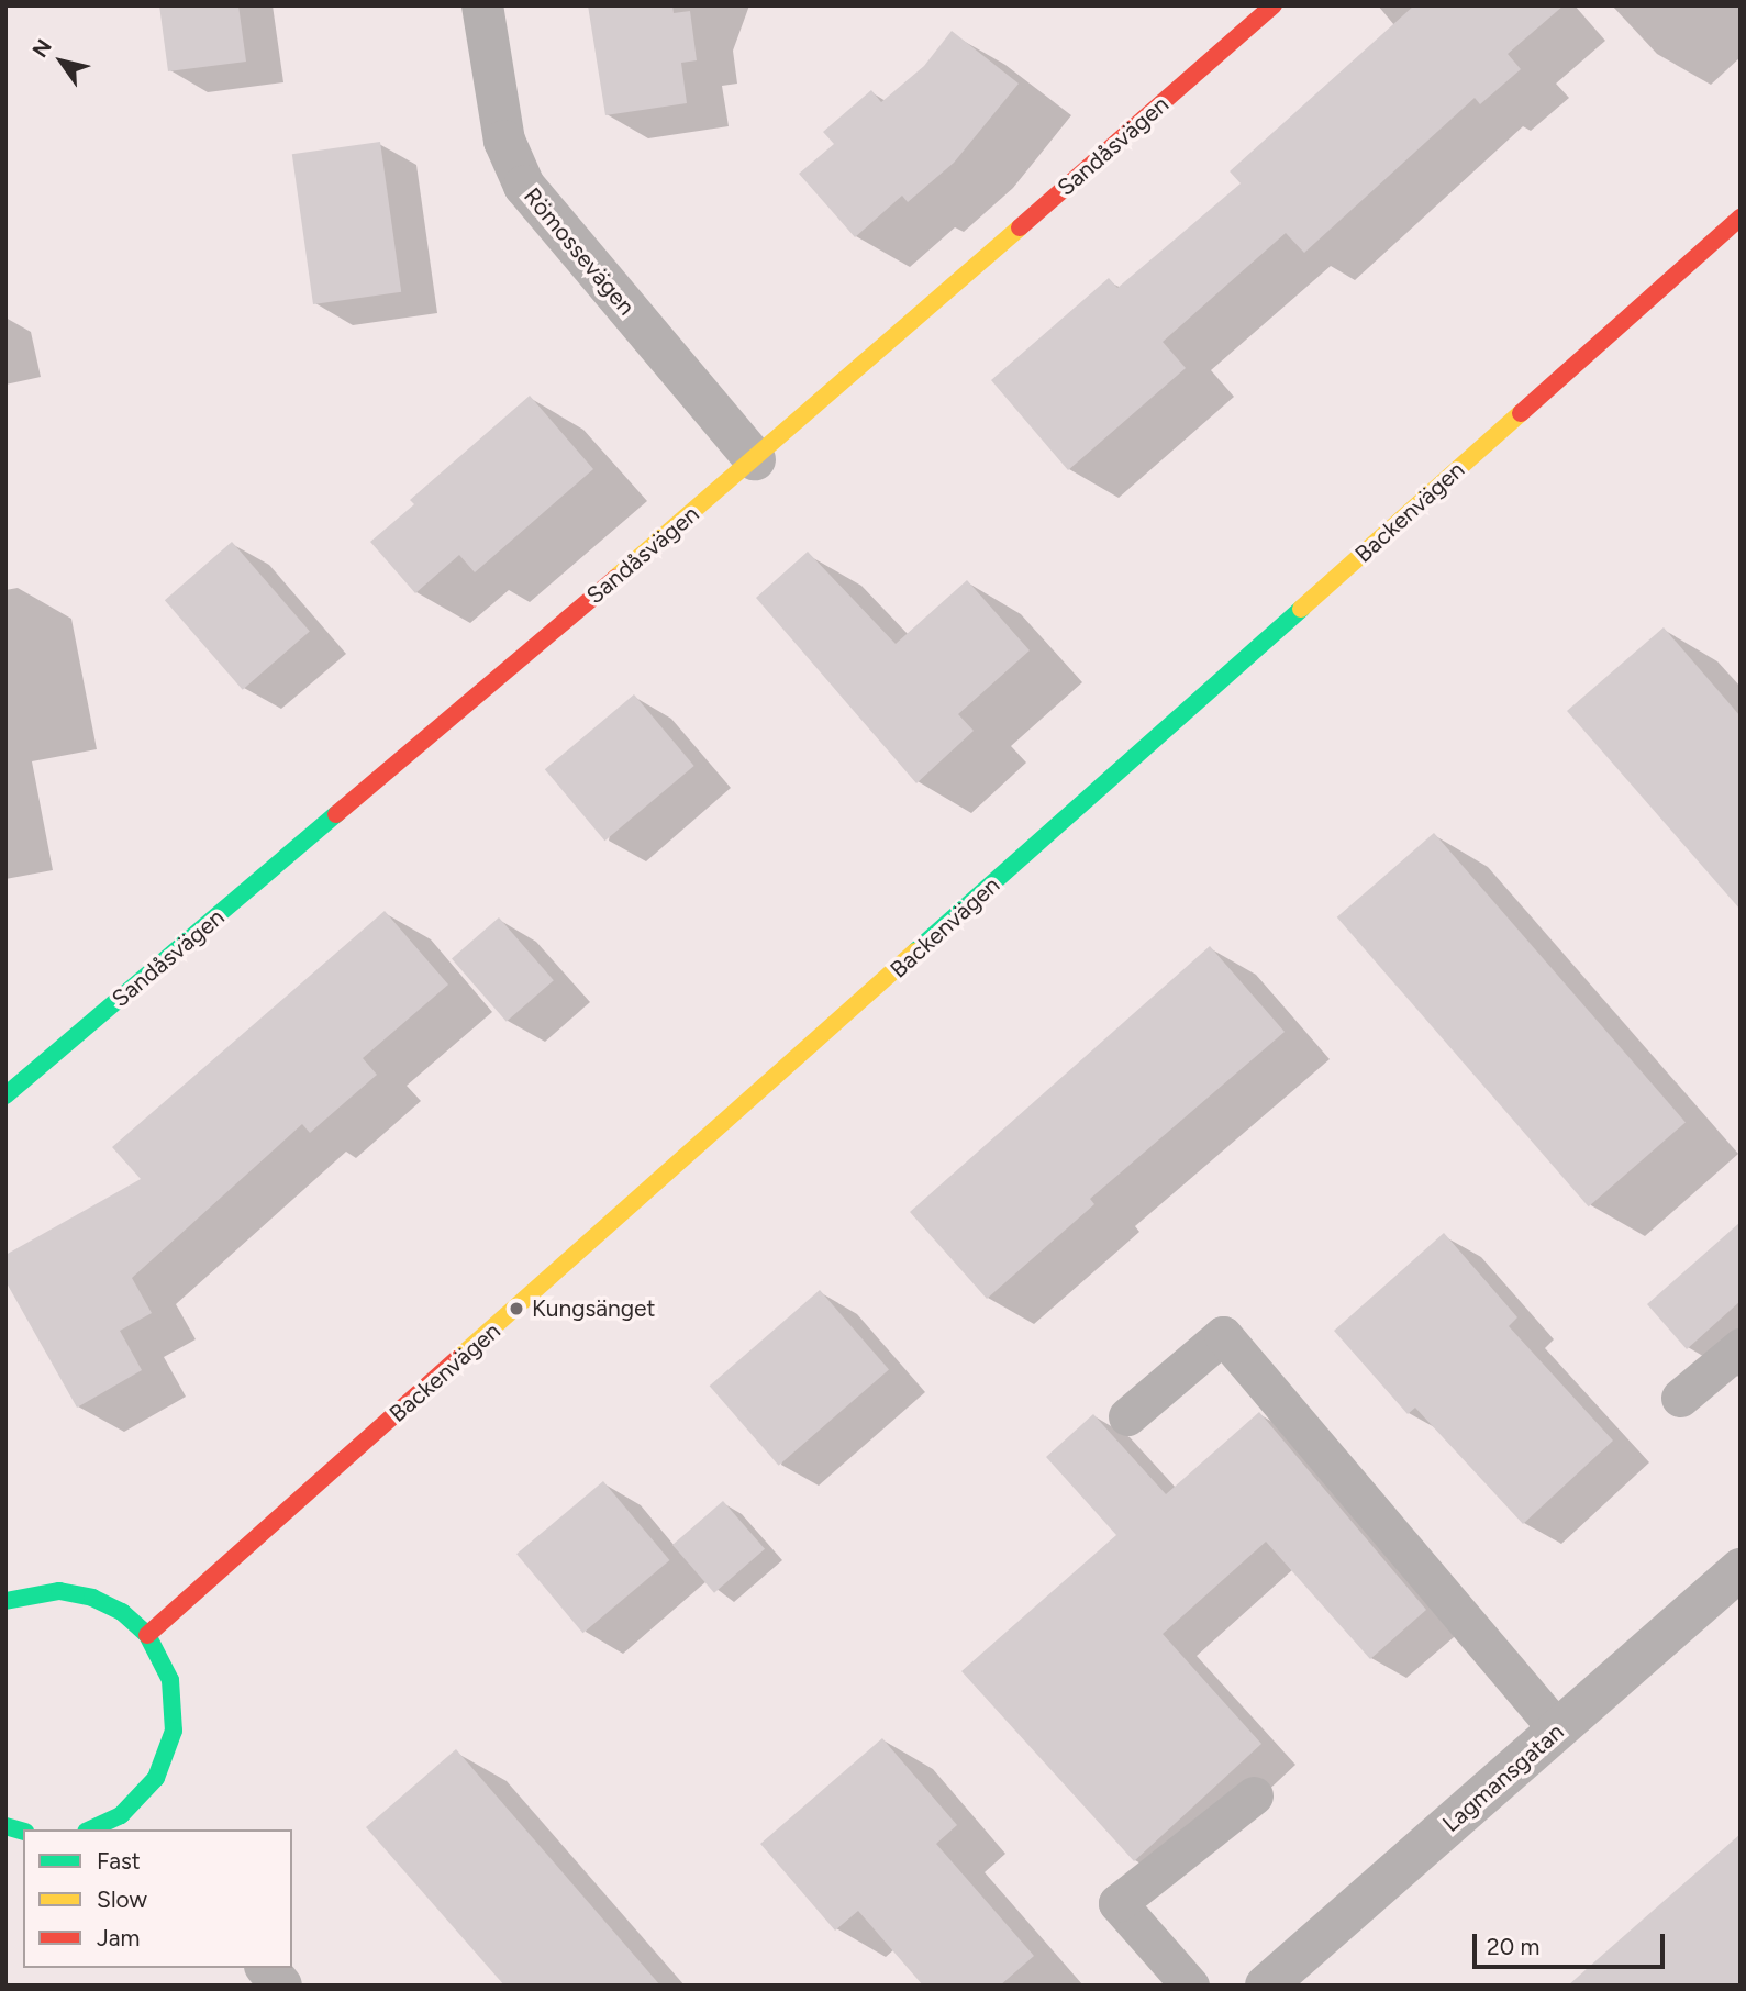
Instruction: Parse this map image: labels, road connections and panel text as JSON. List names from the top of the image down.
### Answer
{
  "streets": {
    "street": [
      "Sandåsvägen",
      "Römossevägen",
      "Backenvägen",
      "Lagmansgatan"
    ]
  },
  "crossings": [
    ["Sandåsvägen", "Römossevägen"]
  ],
  "places": ["Kungsänget"],
  "legend": ["Fast", "Slow", "Jam"],
  "scale_bar": "20 m",
  "north": "top left"
}
